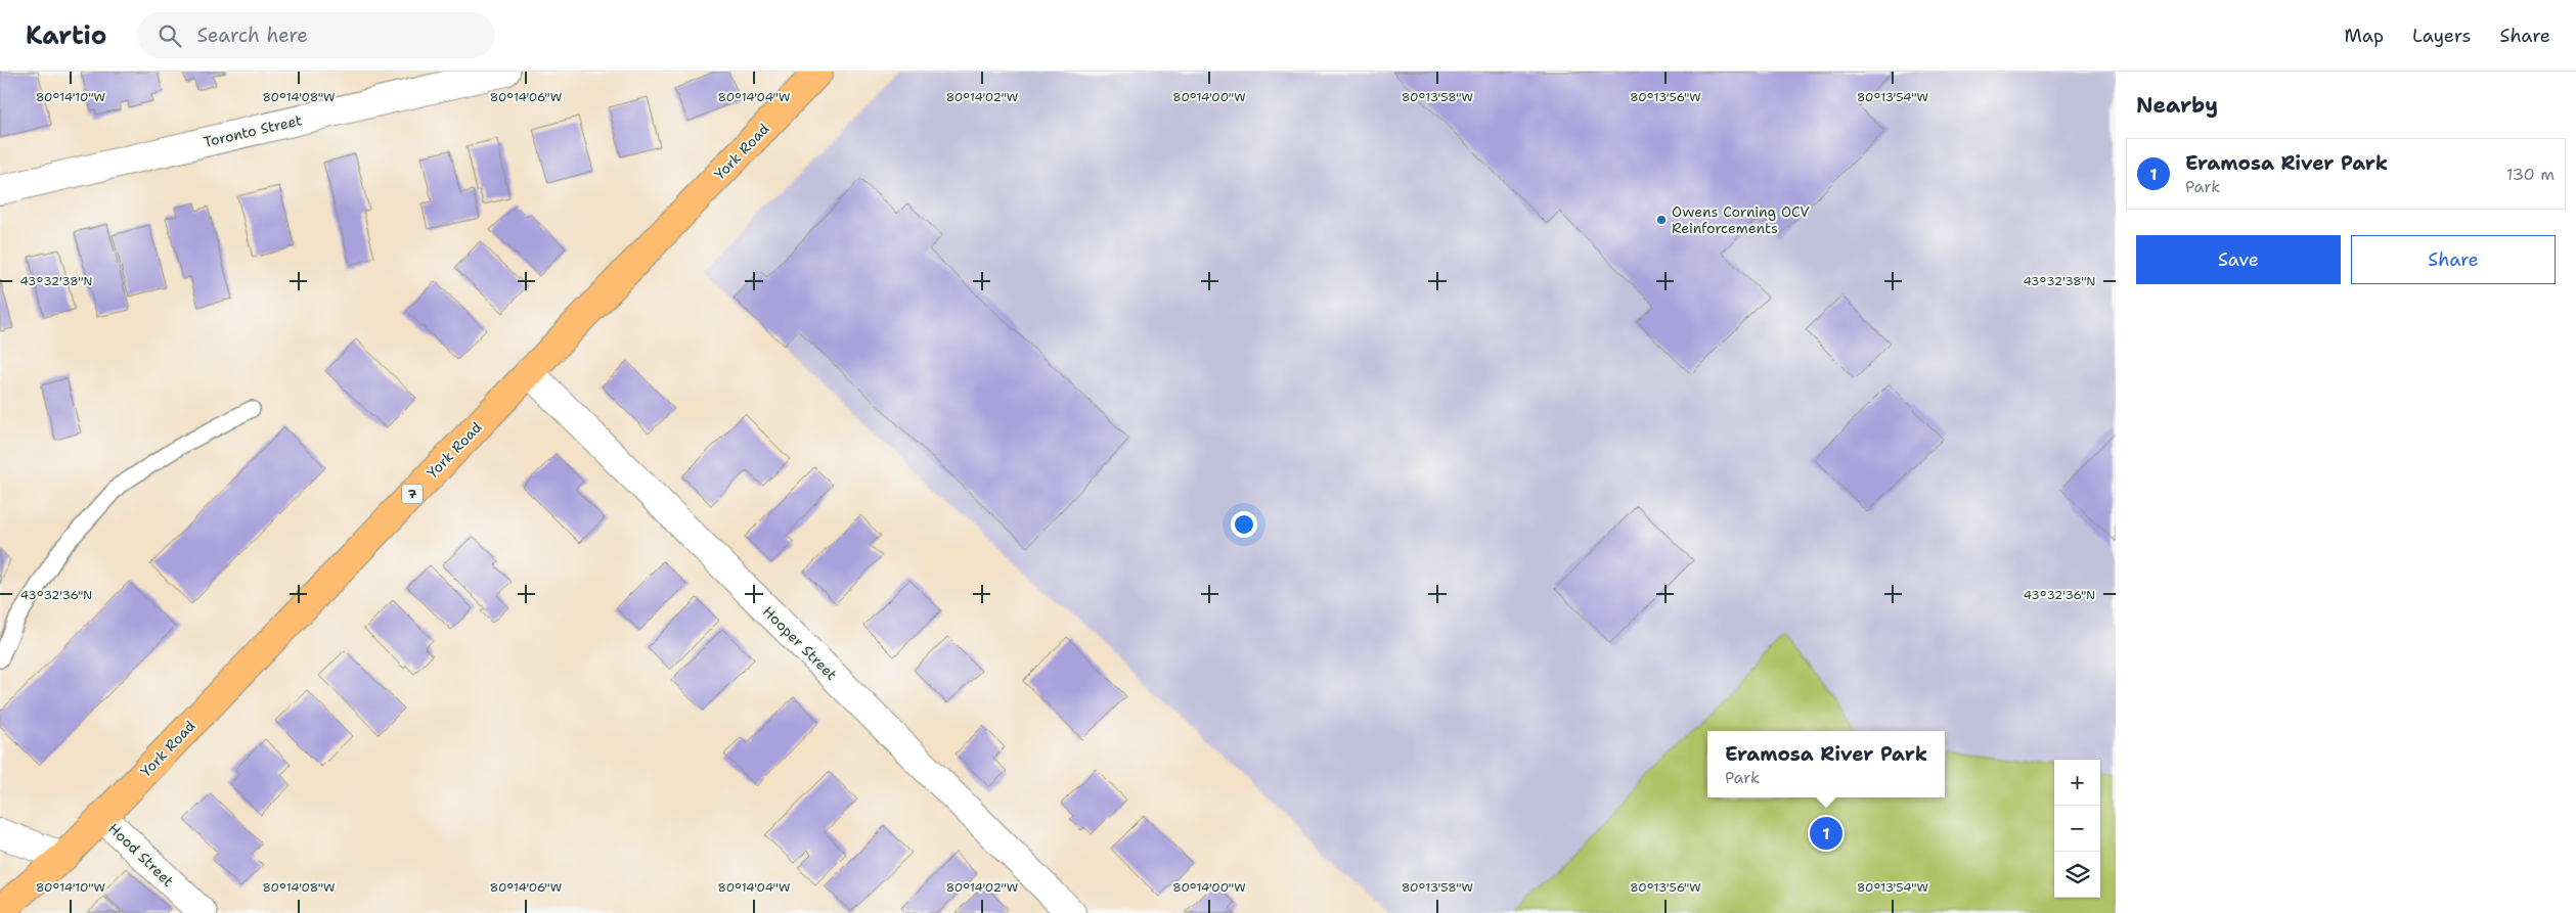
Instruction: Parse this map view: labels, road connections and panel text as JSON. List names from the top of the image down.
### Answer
{
  "streets": {
    "main road": ["York Road", "7"],
    "street": ["Toronto Street", "Hooper Street", "Hood Street"]
  },
  "crossings": [
    ["York Road", "Hooper Street"],
    ["York Road", "Hood Street"]
  ],
  "places": ["Owens Corning OCV Reinforcements"],
  "page": {
    "header": "Kartio",
    "search": "Search here",
    "nav": ["Map", "Layers", "Share"],
    "heading": "Nearby",
    "list": [
      {
        "mark": "1",
        "name": "Eramosa River Park",
        "note": "Park",
        "value": "130 m"
      }
    ],
    "buttons": ["Save", "Share"],
    "popup": ["Eramosa River Park", "Park"],
    "map_buttons": ["+", "−"],
    "pins": "1"
  },
  "coordinates": [
    "80°14'10\"W",
    "80°14'08\"W",
    "80°14'06\"W",
    "80°14'04\"W",
    "80°14'02\"W",
    "80°14'00\"W",
    "80°13'58\"W",
    "80°13'56\"W",
    "80°13'54\"W",
    "43°32'38\"N",
    "43°32'36\"N"
  ]
}
